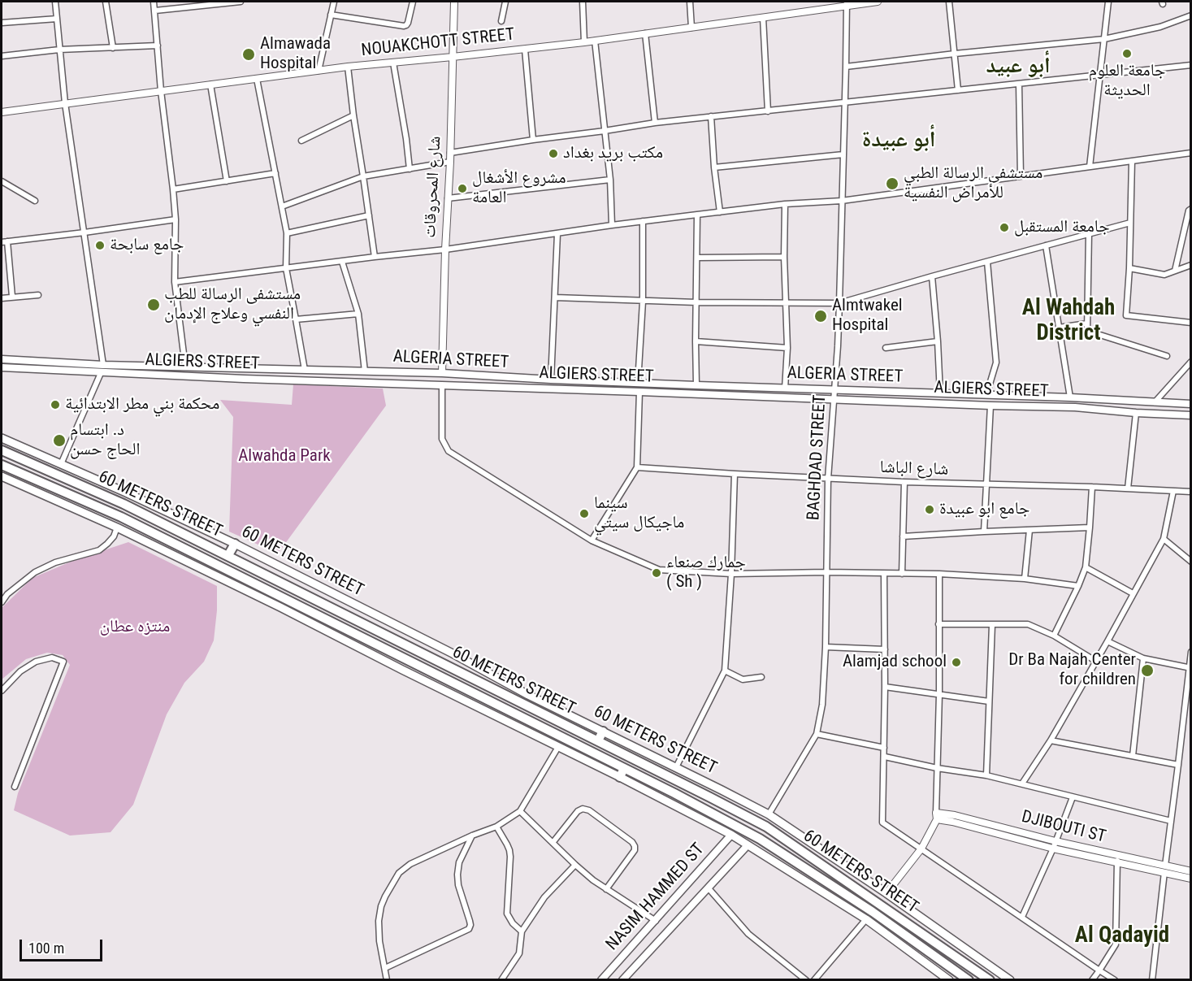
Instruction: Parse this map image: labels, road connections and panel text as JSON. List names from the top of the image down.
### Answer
{
  "streets": {
    "highway": ["60 METERS STREET"],
    "main road": ["ALGERIA STREET", "ALGIERS STREET", "NASIM HAMMED ST"],
    "street": [
      "NOUAKCHOTT STREET",
      "شارع المحروقات",
      "BAGHDAD STREET",
      "شارع الباشا",
      "DJIBOUTI ST"
    ]
  },
  "crossings": [
    ["NOUAKCHOTT STREET", "شارع المحروقات"],
    ["NOUAKCHOTT STREET", "BAGHDAD STREET"],
    ["شارع المحروقات", "ALGERIA STREET"],
    ["ALGERIA STREET", "BAGHDAD STREET"],
    ["ALGIERS STREET", "BAGHDAD STREET"],
    ["BAGHDAD STREET", "شارع الباشا"],
    ["BAGHDAD STREET", "60 METERS STREET"],
    ["60 METERS STREET", "NASIM HAMMED ST"]
  ],
  "districts": [
    "أبو عبيد",
    "أبو عبيدة",
    "Al Wahdah District",
    "Al Qadayid"
  ],
  "parks": ["Alwahda Park", "منتزه عطان"],
  "places": [
    "جامعة العلوم الحديثة",
    "Almawada Hospital",
    "مكتب بريد بغداد",
    "مستشفى الرسالة الطبي للأمراض النفسية",
    "مشروع الأشغال العامة",
    "جامعة المستقبل",
    "جامع سابحة",
    "مستشفى الرسالة للطب النفسي وعلاج الإدمان",
    "Almtwakel Hospital",
    "محكمة بني مطر الابتدائية",
    "د. ابتسام الحاج حسن",
    "جامع ابو عبيدة",
    "سينما ماجيكال سيتي",
    "جمارك صنعاء ( Sh )",
    "Alamjad school",
    "Dr Ba Najah Center for children"
  ],
  "scale_bar": "100 m"
}
